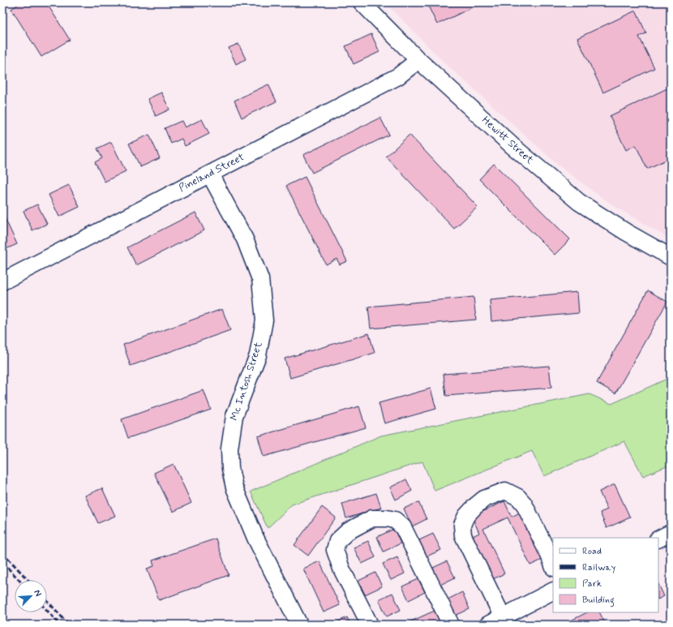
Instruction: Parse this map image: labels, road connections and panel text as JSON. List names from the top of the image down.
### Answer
{
  "streets": {
    "street": ["Hewitt Street", "Pineland Street", "Mc Intosh Street"]
  },
  "crossings": [
    ["Hewitt Street", "Pineland Street"],
    ["Pineland Street", "Mc Intosh Street"]
  ],
  "legend": [
    "Road",
    "Railway",
    "Park",
    "Building"
  ],
  "north": "top right"
}
